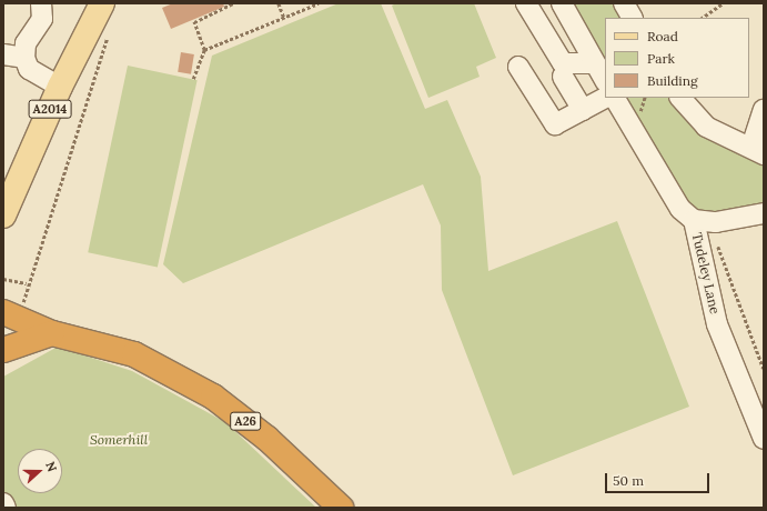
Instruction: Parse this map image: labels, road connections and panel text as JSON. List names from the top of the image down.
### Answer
{
  "streets": {
    "highway": ["A26"],
    "main road": ["A2014"],
    "street": ["Tudeley Lane"]
  },
  "parks": ["Somerhill"],
  "legend": ["Road", "Park", "Building"],
  "scale_bar": "50 m",
  "north": "right"
}
